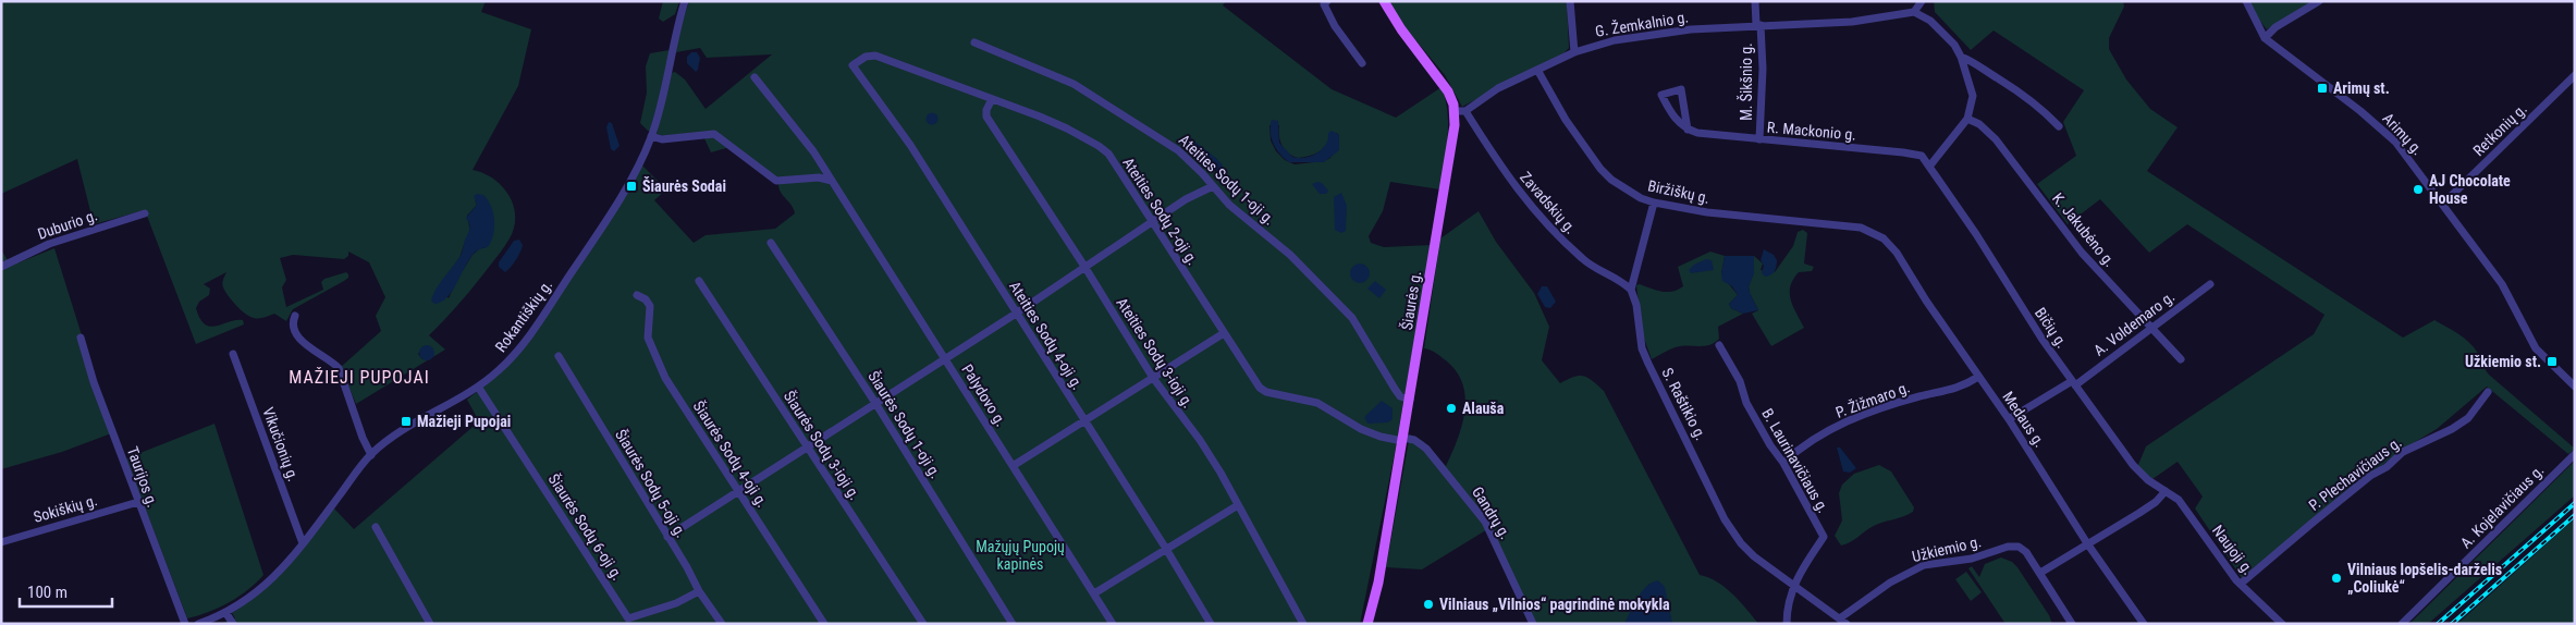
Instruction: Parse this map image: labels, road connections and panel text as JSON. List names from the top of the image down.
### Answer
{
  "streets": {
    "main road": ["Šiaurės g."],
    "street": [
      "G. Žemkalnio g.",
      "M. Šikšnio g.",
      "Retkonių g.",
      "R. Mackonio g.",
      "Arimų g.",
      "Ateities Sodų 1-oji g.",
      "Biržiškų g.",
      "Zavadskių g.",
      "Ateities Sodų 2-oji g.",
      "Duburio g.",
      "K. Jakubėno g.",
      "Rokantiškių g.",
      "A. Voldemaro g.",
      "Bičių g.",
      "Ateities Sodų 4-oji g.",
      "Ateities Sodų 3-ioji g.",
      "Palydovo g.",
      "P. Žižmaro g.",
      "S. Raštikio g.",
      "Medaus g.",
      "Šiaurės Sodų 1-oji g.",
      "Vikučionių g.",
      "Šiaurės Sodų 3-ioji g.",
      "Šiaurės Sodų 4-oji g.",
      "B. Laurinavičiaus g.",
      "P. Plechavičiaus g.",
      "Taurijos g.",
      "Šiaurės Sodų 5-oji g.",
      "A. Kojelavičiaus g.",
      "Sokiškių g.",
      "Gandrų g.",
      "Šiaurės Sodų 6-oji g.",
      "Užkiemio g.",
      "Naujoji g."
    ]
  },
  "crossings": [
    ["G. Žemkalnio g.", "M. Šikšnio g."],
    ["G. Žemkalnio g.", "Biržiškų g."],
    ["G. Žemkalnio g.", "Zavadskių g."],
    ["M. Šikšnio g.", "R. Mackonio g."],
    ["Retkonių g.", "Arimų g."],
    ["R. Mackonio g.", "Bičių g."],
    ["Ateities Sodų 1-oji g.", "Šiaurės g."],
    ["Biržiškų g.", "S. Raštikio g."],
    ["Biržiškų g.", "Medaus g."],
    ["Zavadskių g.", "S. Raštikio g."],
    ["Ateities Sodų 2-oji g.", "Šiaurės g."],
    ["Ateities Sodų 2-oji g.", "Ateities Sodų 4-oji g."],
    ["Ateities Sodų 2-oji g.", "Ateities Sodų 3-ioji g."],
    ["Ateities Sodų 2-oji g.", "Gandrų g."],
    ["K. Jakubėno g.", "A. Voldemaro g."],
    ["Šiaurės g.", "Gandrų g."],
    ["Rokantiškių g.", "Vikučionių g."],
    ["Rokantiškių g.", "Šiaurės Sodų 6-oji g."],
    ["A. Voldemaro g.", "Bičių g."],
    ["A. Voldemaro g.", "Medaus g."],
    ["Bičių g.", "Naujoji g."],
    ["P. Žižmaro g.", "Medaus g."],
    ["P. Žižmaro g.", "B. Laurinavičiaus g."],
    ["S. Raštikio g.", "B. Laurinavičiaus g."],
    ["S. Raštikio g.", "Užkiemio g."],
    ["P. Plechavičiaus g.", "Naujoji g."],
    ["Taurijos g.", "Sokiškių g."],
    ["Šiaurės Sodų 5-oji g.", "Šiaurės Sodų 6-oji g."]
  ],
  "districts": ["MAŽIEJI PUPOJAI"],
  "parks": ["Mažųjų Pupojų kapinės"],
  "places": {
    "transit": [
      "Arimų st.",
      "Šiaurės Sodai",
      "Užkiemio st.",
      "Mažieji Pupojai"
    ],
    "other": [
      "AJ Chocolate House",
      "Alauša",
      "Vilniaus lopšelis-darželis „Coliukė“",
      "Vilniaus „Vilnios“ pagrindinė mokykla"
    ]
  },
  "scale_bar": "100 m"
}
